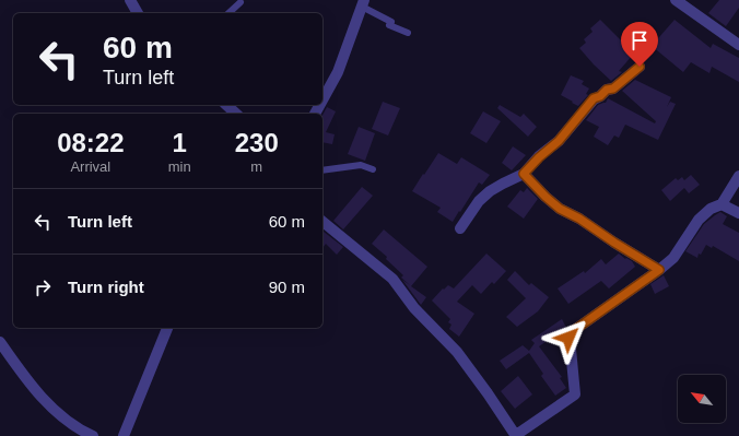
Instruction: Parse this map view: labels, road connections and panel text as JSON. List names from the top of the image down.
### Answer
{
  "north": "top left",
  "page": {
    "turn": ["60 m", "Turn left"],
    "eta": [
      "08:22",
      "Arrival",
      "1",
      "min",
      "230",
      "m"
    ],
    "list": [
      {
        "name": "Turn left",
        "value": "60 m"
      },
      {
        "name": "Turn right",
        "value": "90 m"
      }
    ]
  }
}
